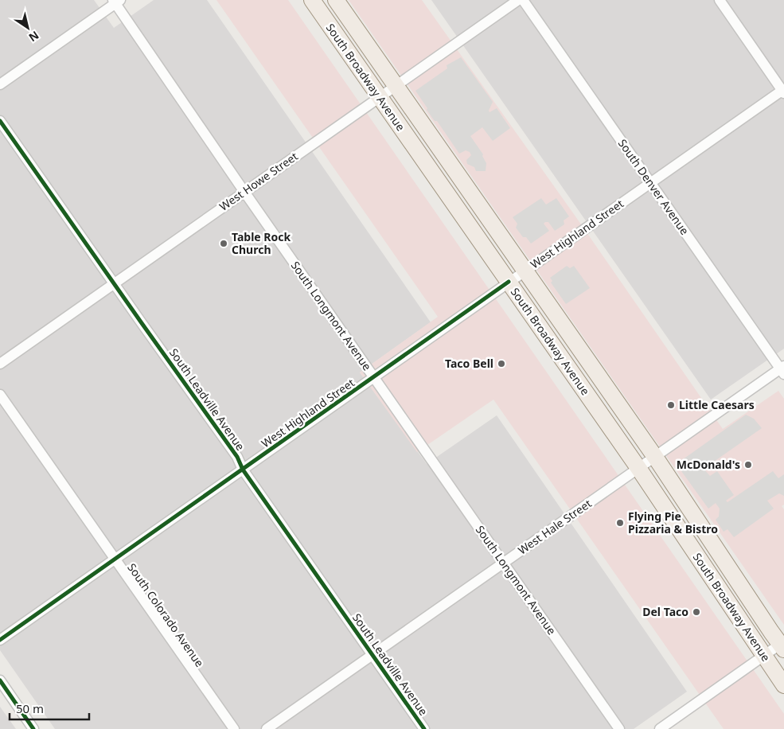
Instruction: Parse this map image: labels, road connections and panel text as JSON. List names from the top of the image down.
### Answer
{
  "streets": {
    "main road": ["South Broadway Avenue"],
    "street": [
      "West Howe Street",
      "South Denver Avenue",
      "West Highland Street",
      "South Longmont Avenue",
      "South Leadville Avenue",
      "West Hale Street",
      "South Colorado Avenue"
    ]
  },
  "crossings": [
    ["South Broadway Avenue", "West Howe Street"],
    ["South Broadway Avenue", "West Highland Street"],
    ["South Broadway Avenue", "West Hale Street"],
    ["West Howe Street", "South Longmont Avenue"],
    ["West Howe Street", "South Leadville Avenue"],
    ["South Denver Avenue", "West Highland Street"],
    ["South Denver Avenue", "West Hale Street"],
    ["West Highland Street", "South Longmont Avenue"],
    ["West Highland Street", "South Leadville Avenue"],
    ["West Highland Street", "South Colorado Avenue"],
    ["South Longmont Avenue", "West Hale Street"],
    ["South Leadville Avenue", "West Hale Street"]
  ],
  "places": [
    "Table Rock Church",
    "Taco Bell",
    "Little Caesars",
    "McDonald's",
    "Flying Pie Pizzaria & Bistro",
    "Del Taco"
  ],
  "scale_bar": "50 m",
  "north": "bottom right"
}
